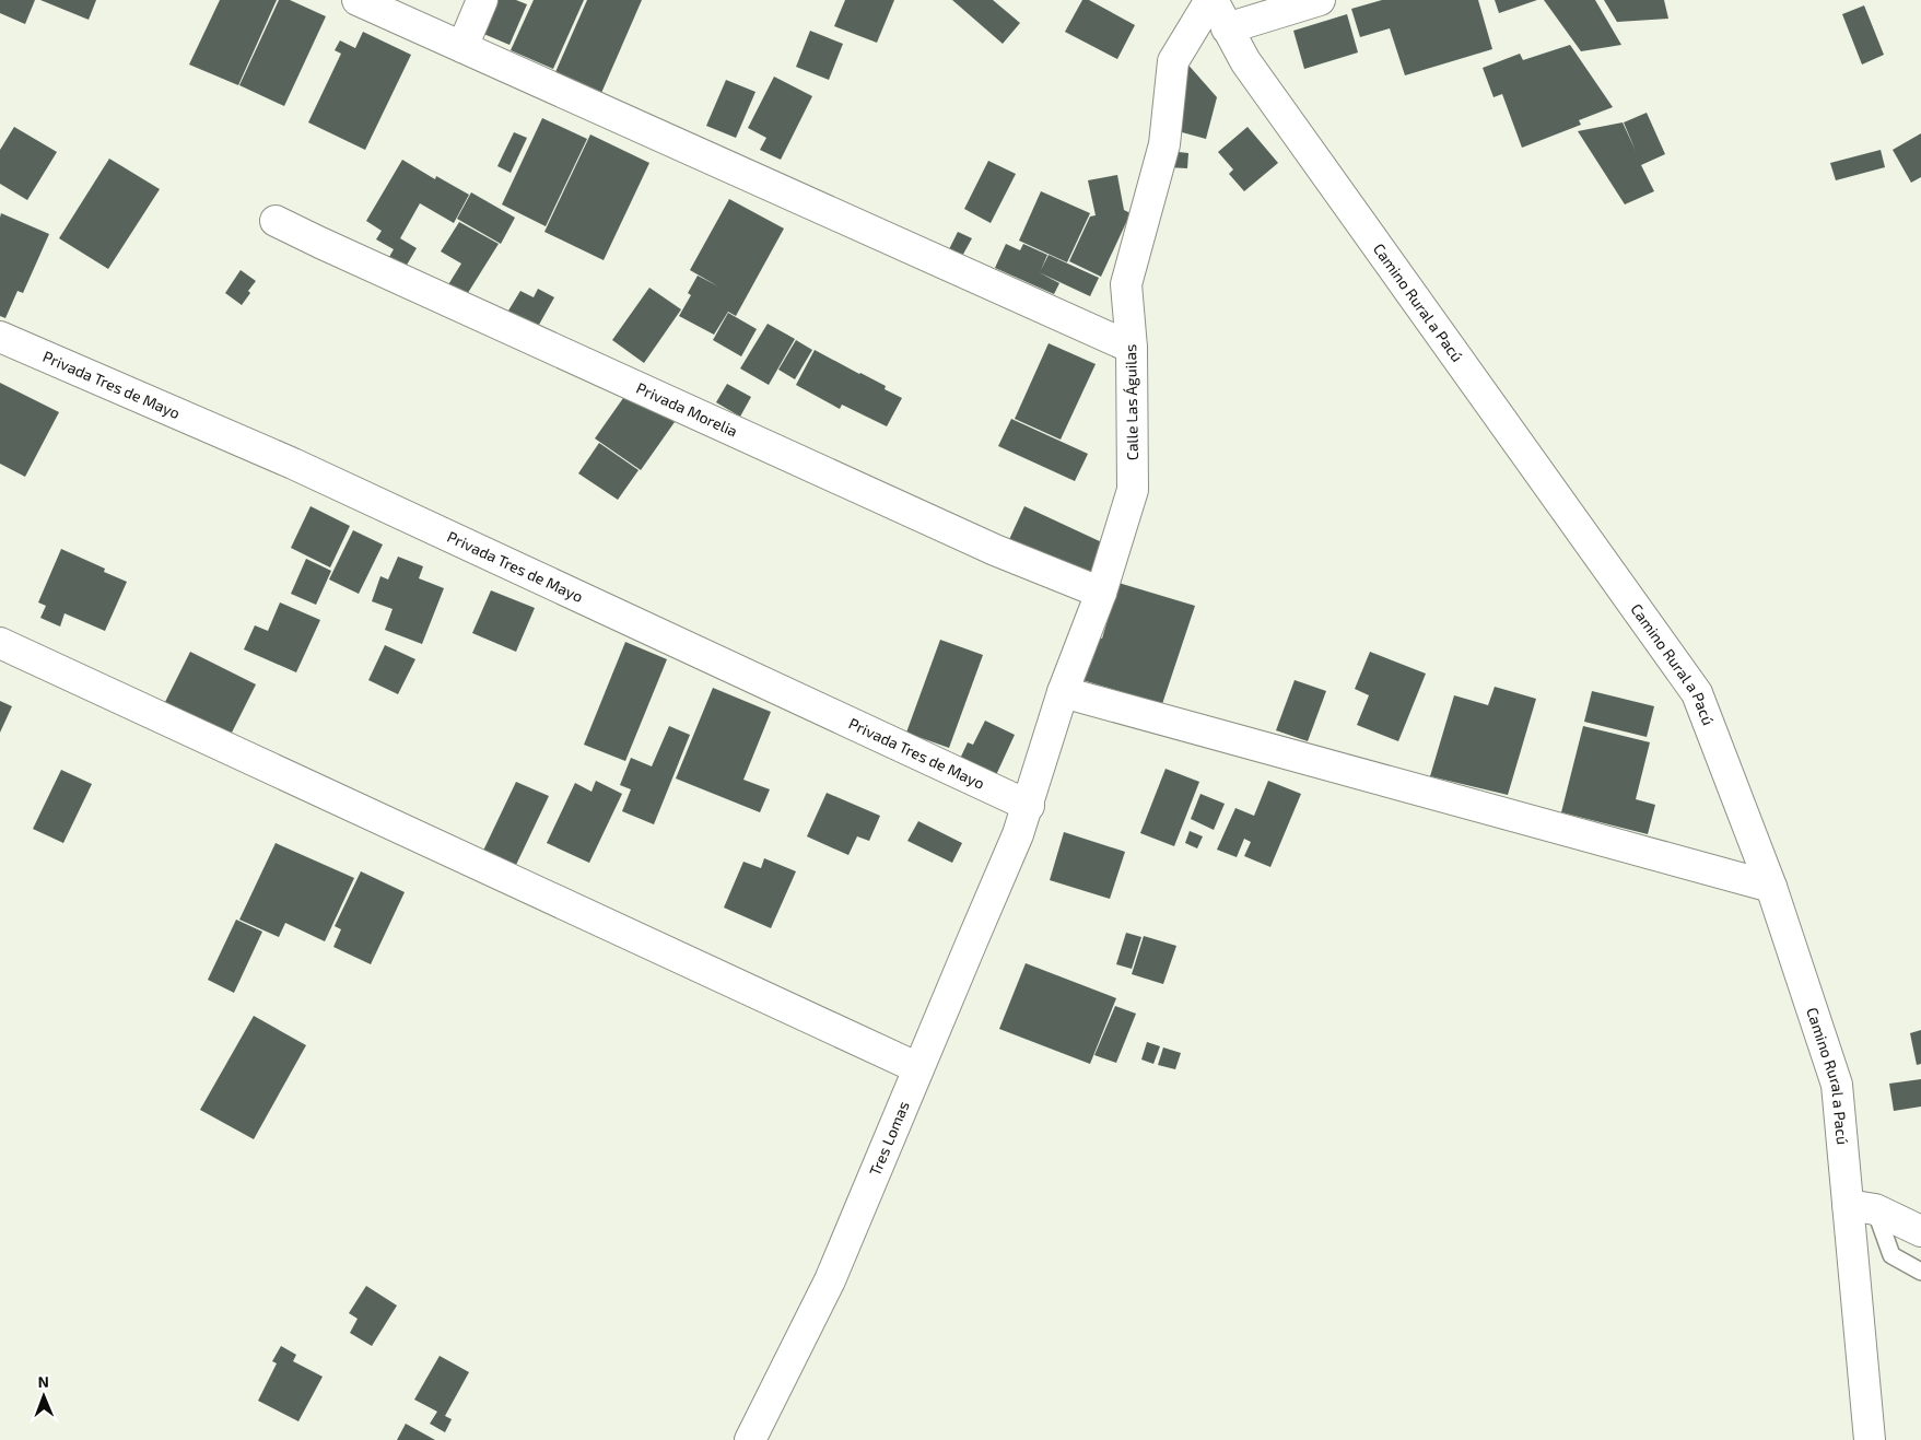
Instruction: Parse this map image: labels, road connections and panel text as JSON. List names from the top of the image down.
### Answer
{
  "streets": {
    "street": [
      "Camino Rural a Pacú",
      "Privada Tres de Mayo",
      "Calle Las Águilas",
      "Privada Morelia",
      "Tres Lomas"
    ]
  },
  "crossings": [
    ["Camino Rural a Pacú", "Calle Las Águilas"],
    ["Privada Tres de Mayo", "Calle Las Águilas"],
    ["Calle Las Águilas", "Privada Morelia"],
    ["Calle Las Águilas", "Tres Lomas"]
  ],
  "north": "top"
}
